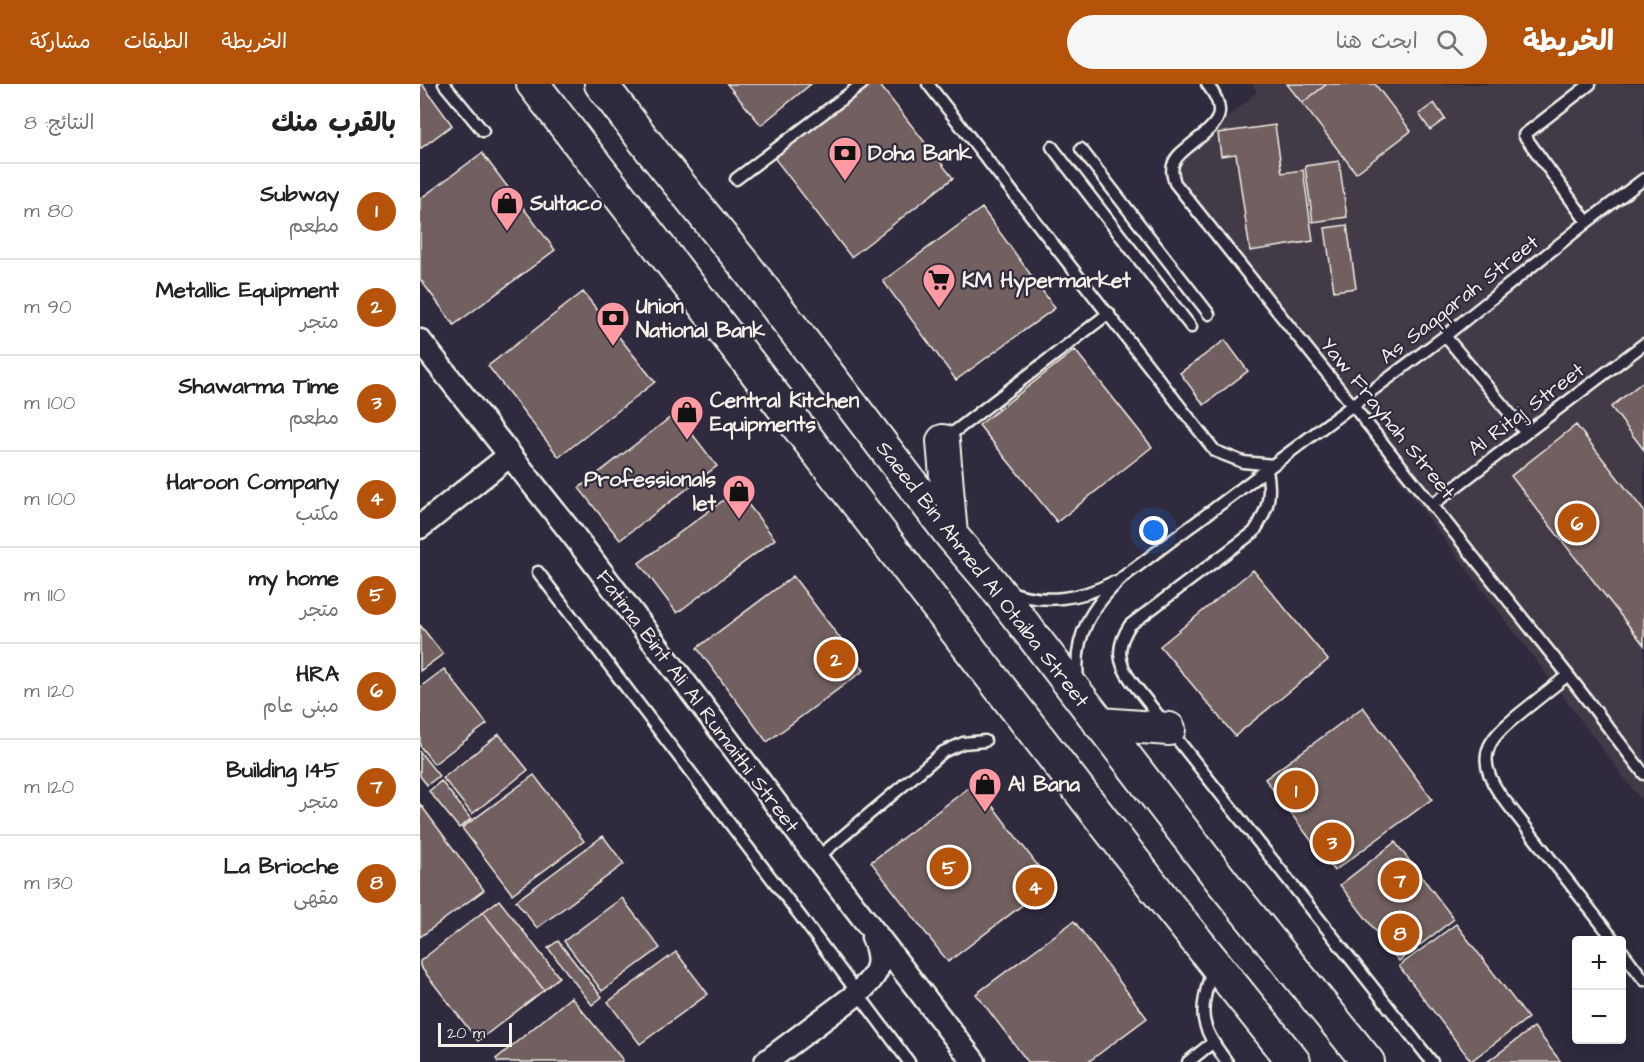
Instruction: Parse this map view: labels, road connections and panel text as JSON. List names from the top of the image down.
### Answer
{
  "streets": {
    "main road": ["Saeed Bin Ahmed Al Otaiba Street"],
    "street": ["Fatima Bint Ali Al Rumaithi Street"],
    "lane": ["As Saqqarah Street", "Al Ritaj Street", "Yaw Frayhah Street"]
  },
  "crossings": [
    ["As Saqqarah Street", "Yaw Frayhah Street"],
    ["As Saqqarah Street", "Saeed Bin Ahmed Al Otaiba Street"],
    ["Al Ritaj Street", "Yaw Frayhah Street"]
  ],
  "places": {
    "bank": ["Doha Bank", "Union National Bank"],
    "shop": [
      "Sultaco",
      "Central Kitchen Equipments",
      "Professionals let",
      "Al Bana"
    ],
    "supermarket": ["KM Hypermarket"]
  },
  "scale_bar": "20 m",
  "page": {
    "header": "الخريطة",
    "search": "ابحث هنا",
    "nav": ["الخريطة", "الطبقات", "مشاركة"],
    "heading": ["بالقرب منك", "النتائج: 8"],
    "list": [
      {
        "mark": "1",
        "name": "Subway",
        "note": "مطعم",
        "value": "80 m"
      },
      {
        "mark": "2",
        "name": "Metallic Equipment",
        "note": "متجر",
        "value": "90 m"
      },
      {
        "mark": "3",
        "name": "Shawarma Time",
        "note": "مطعم",
        "value": "100 m"
      },
      {
        "mark": "4",
        "name": "Haroon Company",
        "note": "مكتب",
        "value": "100 m"
      },
      {
        "mark": "5",
        "name": "my home",
        "note": "متجر",
        "value": "110 m"
      },
      {
        "mark": "6",
        "name": "HRA",
        "note": "مبنى عام",
        "value": "120 m"
      },
      {
        "mark": "7",
        "name": "Building 145",
        "note": "متجر",
        "value": "120 m"
      },
      {
        "mark": "8",
        "name": "La Brioche",
        "note": "مقهى",
        "value": "130 m"
      }
    ],
    "pins": [
      "6",
      "2",
      "1",
      "3",
      "5",
      "7",
      "4",
      "8"
    ],
    "map_buttons": ["+", "−"],
    "scale": "20 m"
  }
}
